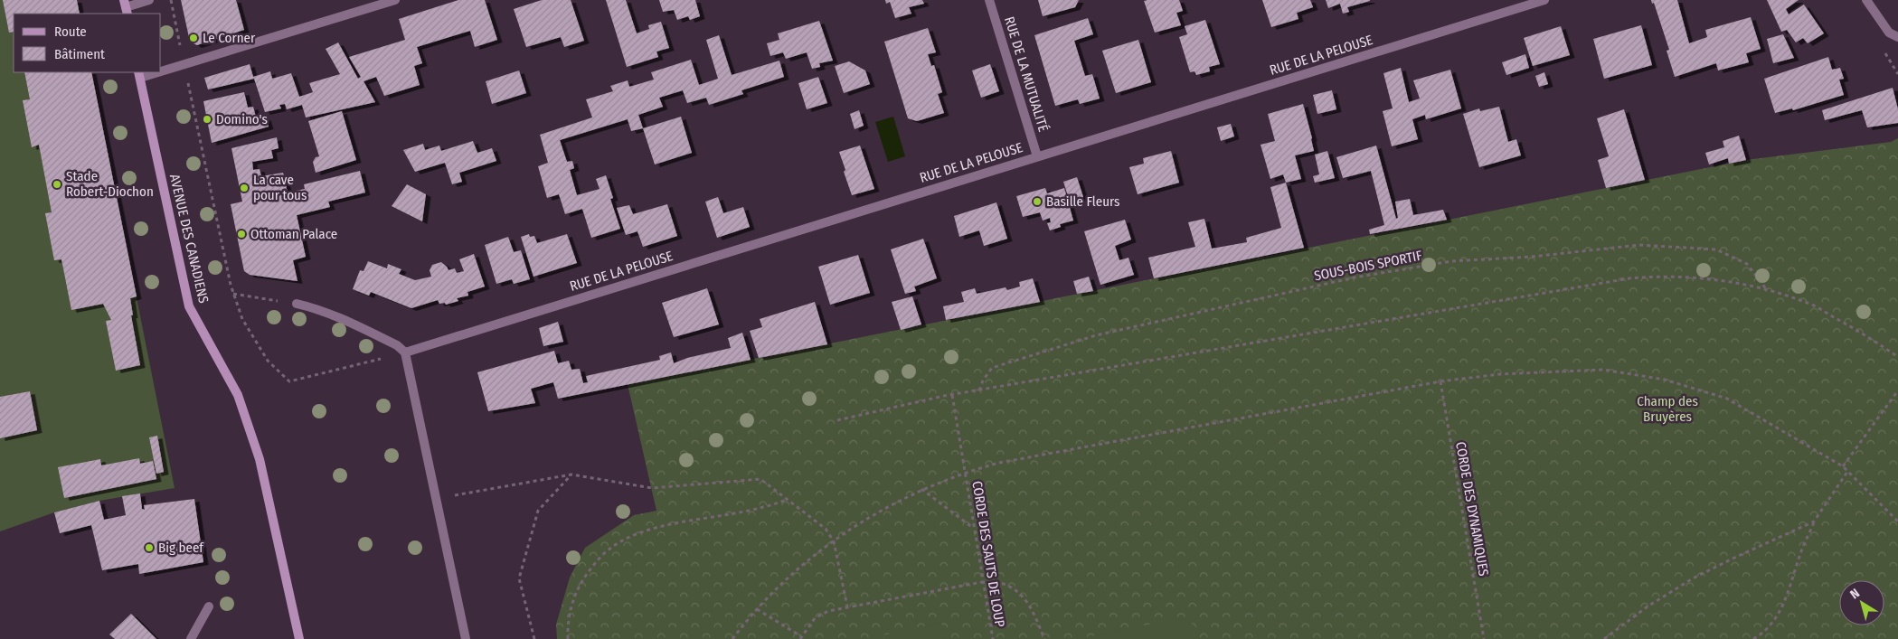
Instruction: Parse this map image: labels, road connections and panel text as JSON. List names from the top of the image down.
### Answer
{
  "streets": {
    "main road": ["AVENUE DES CANADIENS"],
    "street": ["RUE DE LA PELOUSE", "RUE DE LA MUTUALITÉ"],
    "path": ["SOUS-BOIS SPORTIF", "CORDE DES DYNAMIQUES", "CORDE DES SAUTS DE LOUP"]
  },
  "crossings": [
    ["RUE DE LA PELOUSE", "RUE DE LA MUTUALITÉ"]
  ],
  "parks": ["Champ des Bruyères"],
  "places": [
    "Le Corner",
    "Domino's",
    "Stade Robert-Diochon",
    "La cave pour tous",
    "Basille Fleurs",
    "Ottoman Palace",
    "Big beef"
  ],
  "legend": ["Route", "Bâtiment"],
  "north": "top left"
}
